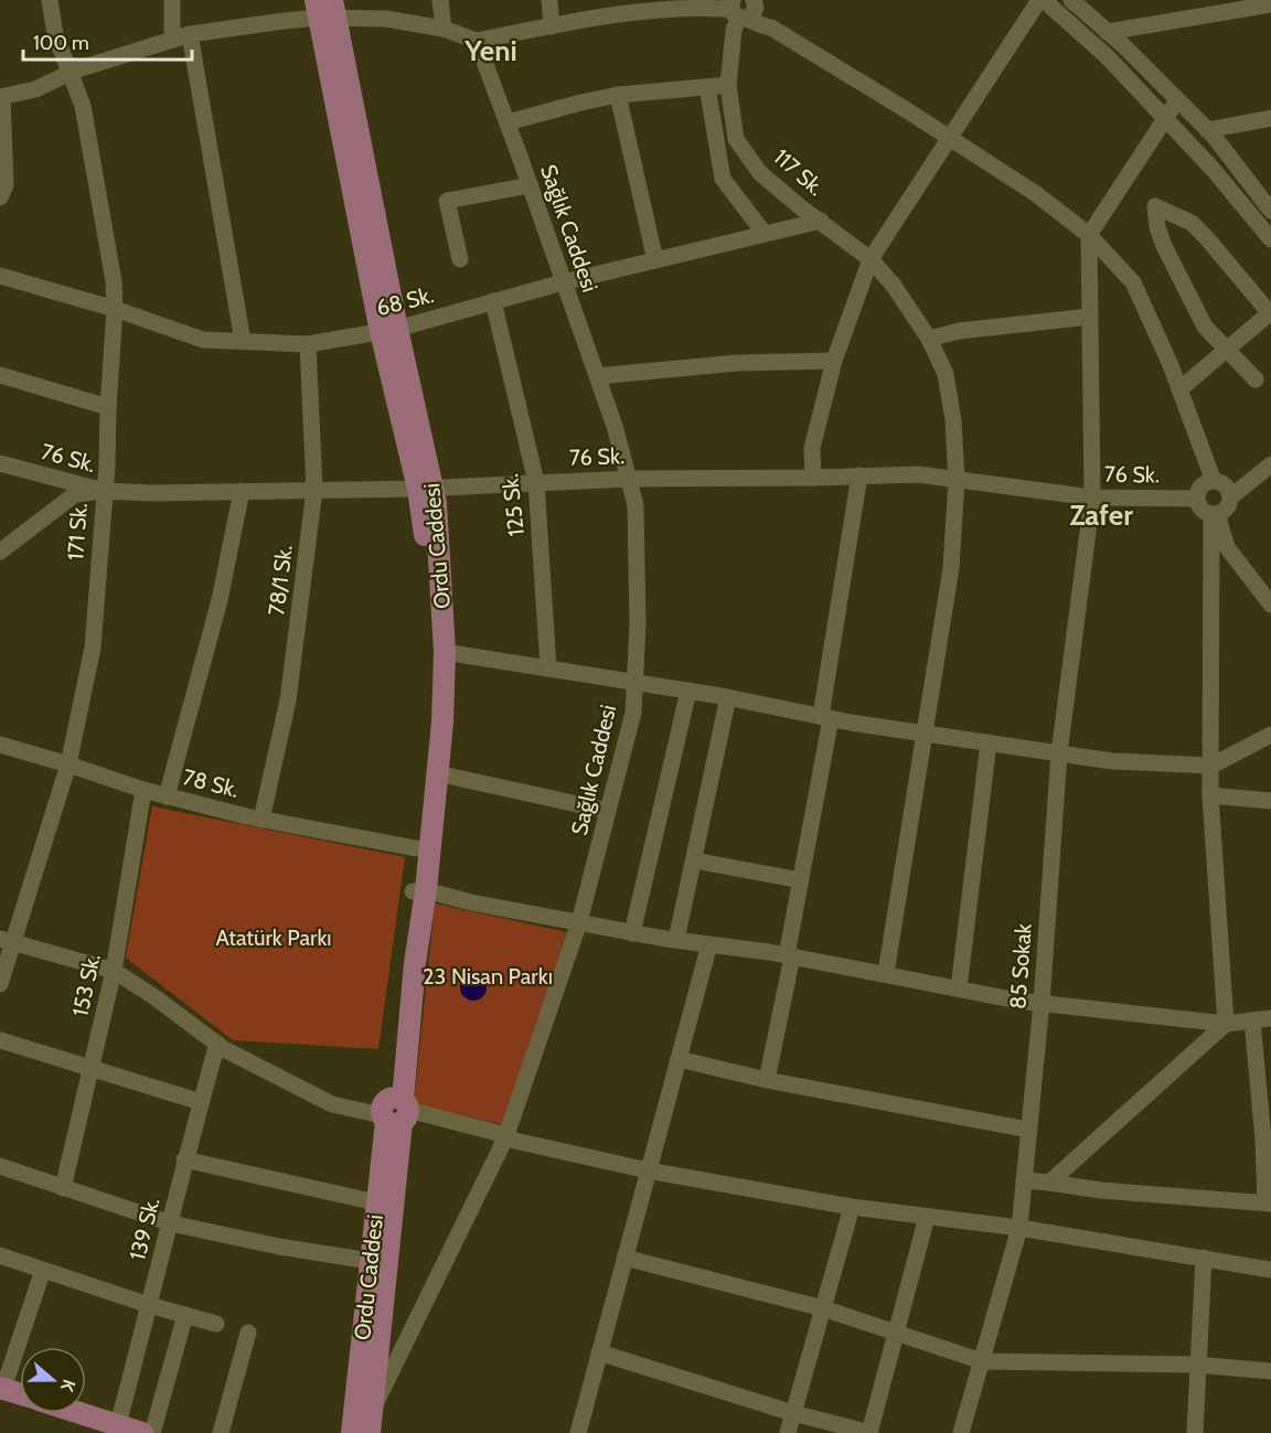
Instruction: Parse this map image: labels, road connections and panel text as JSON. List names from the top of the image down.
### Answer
{
  "streets": {
    "main road": ["Ordu Caddesi"],
    "street": [
      "117 Sk.",
      "Sağlık Caddesi",
      "68 Sk.",
      "76 Sk.",
      "125 Sk.",
      "171 Sk.",
      "78/1 Sk.",
      "78 Sk.",
      "85 Sokak",
      "153 Sk.",
      "139 Sk."
    ]
  },
  "crossings": [
    ["117 Sk.", "68 Sk."],
    ["117 Sk.", "76 Sk."],
    ["Sağlık Caddesi", "68 Sk."],
    ["Sağlık Caddesi", "76 Sk."],
    ["Sağlık Caddesi", "Ordu Caddesi"],
    ["68 Sk.", "125 Sk."],
    ["68 Sk.", "171 Sk."],
    ["68 Sk.", "Ordu Caddesi"],
    ["68 Sk.", "78/1 Sk."],
    ["76 Sk.", "125 Sk."],
    ["76 Sk.", "171 Sk."],
    ["76 Sk.", "Ordu Caddesi"],
    ["76 Sk.", "78/1 Sk."],
    ["76 Sk.", "85 Sokak"],
    ["171 Sk.", "78 Sk."],
    ["Ordu Caddesi", "78 Sk."],
    ["78/1 Sk.", "78 Sk."],
    ["78 Sk.", "153 Sk."]
  ],
  "districts": ["Yeni", "Zafer"],
  "parks": ["Atatürk Parkı", "23 Nisan Parkı"],
  "scale_bar": "100 m",
  "north": "right"
}
